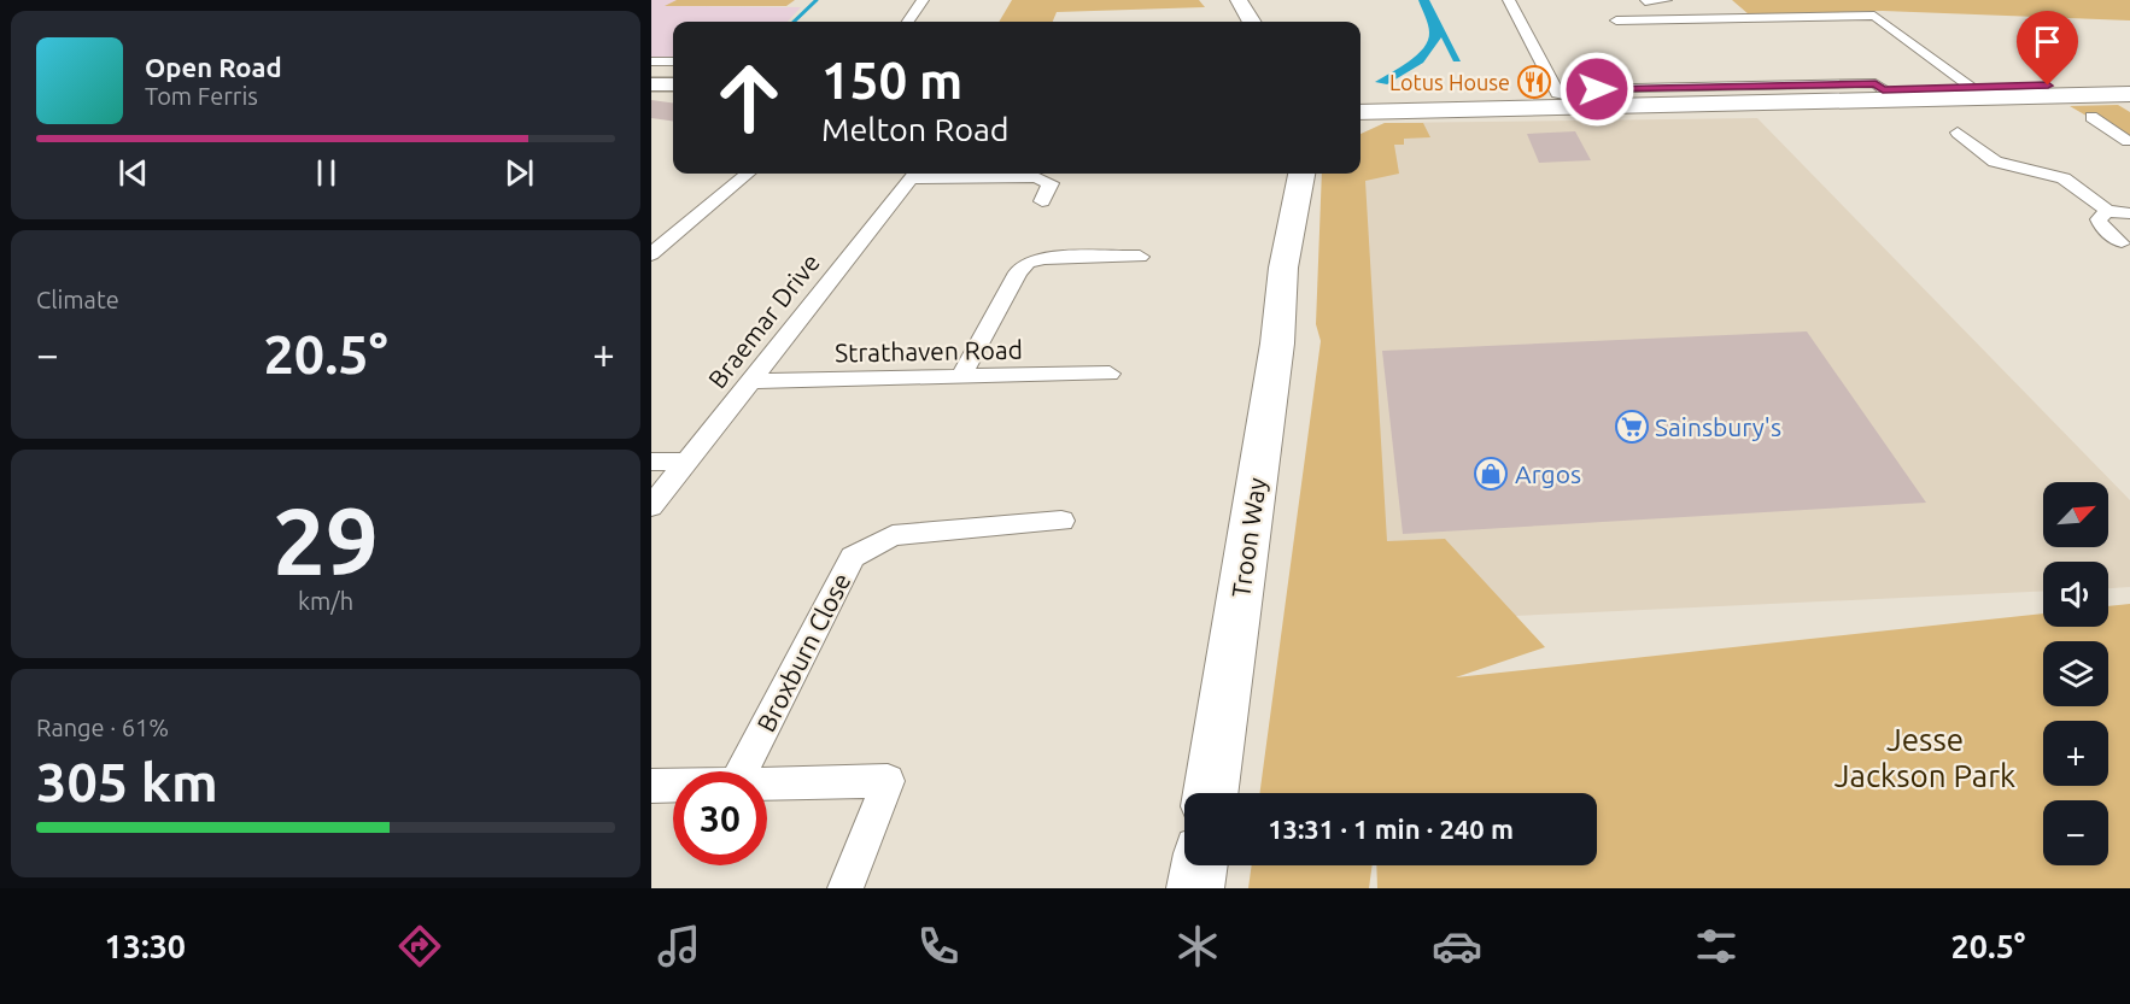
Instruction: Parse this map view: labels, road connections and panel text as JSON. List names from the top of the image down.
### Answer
{
  "streets": {
    "highway": ["Troon Way"],
    "street": ["Braemar Drive", "Strathaven Road", "Broxburn Close"]
  },
  "crossings": [
    ["Braemar Drive", "Strathaven Road"]
  ],
  "parks": ["Jesse Jackson Park"],
  "places": {
    "restaurant": ["Lotus House"],
    "supermarket": ["Sainsbury's"],
    "shop": ["Argos"]
  },
  "north": "top right",
  "page": {
    "turn": ["150 m", "Melton Road"],
    "song": ["Open Road", "Tom Ferris"],
    "tile": [
      "Climate",
      ["29", "km/h"],
      ["Range · 61%", "305 km"]
    ],
    "heat": ["−", "20.5°", "+"],
    "map_buttons": ["+", "−"],
    "limit": "30",
    "trip": "13:31 · 1 min · 240 m",
    "tabs": ["13:30", "20.5°"]
  }
}
